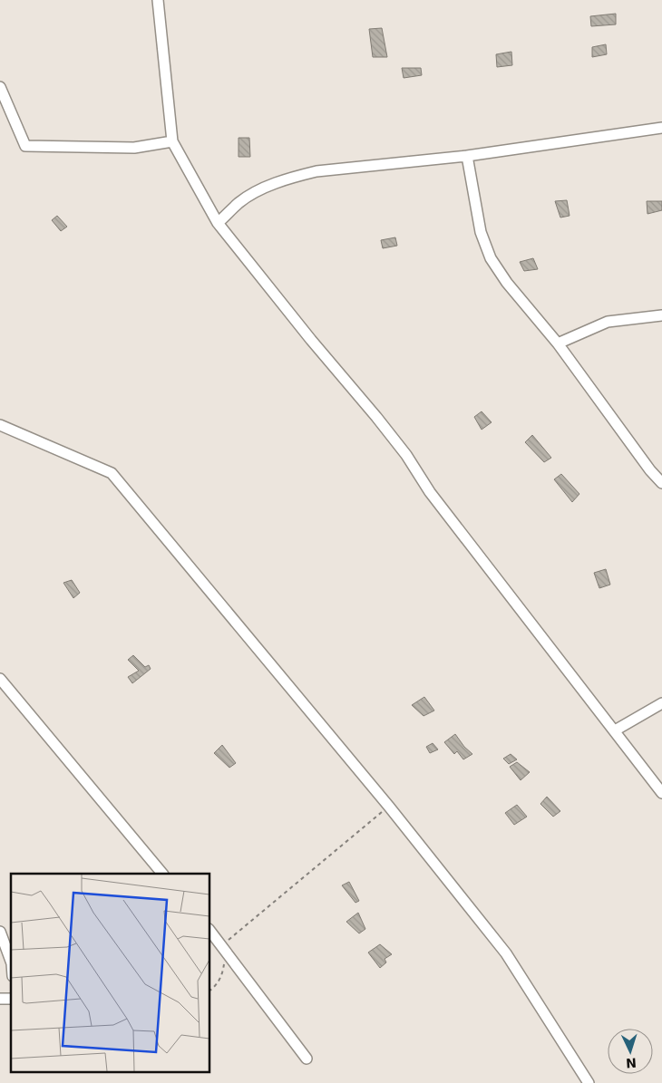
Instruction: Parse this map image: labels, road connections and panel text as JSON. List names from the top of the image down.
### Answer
{
  "north": "bottom"
}
